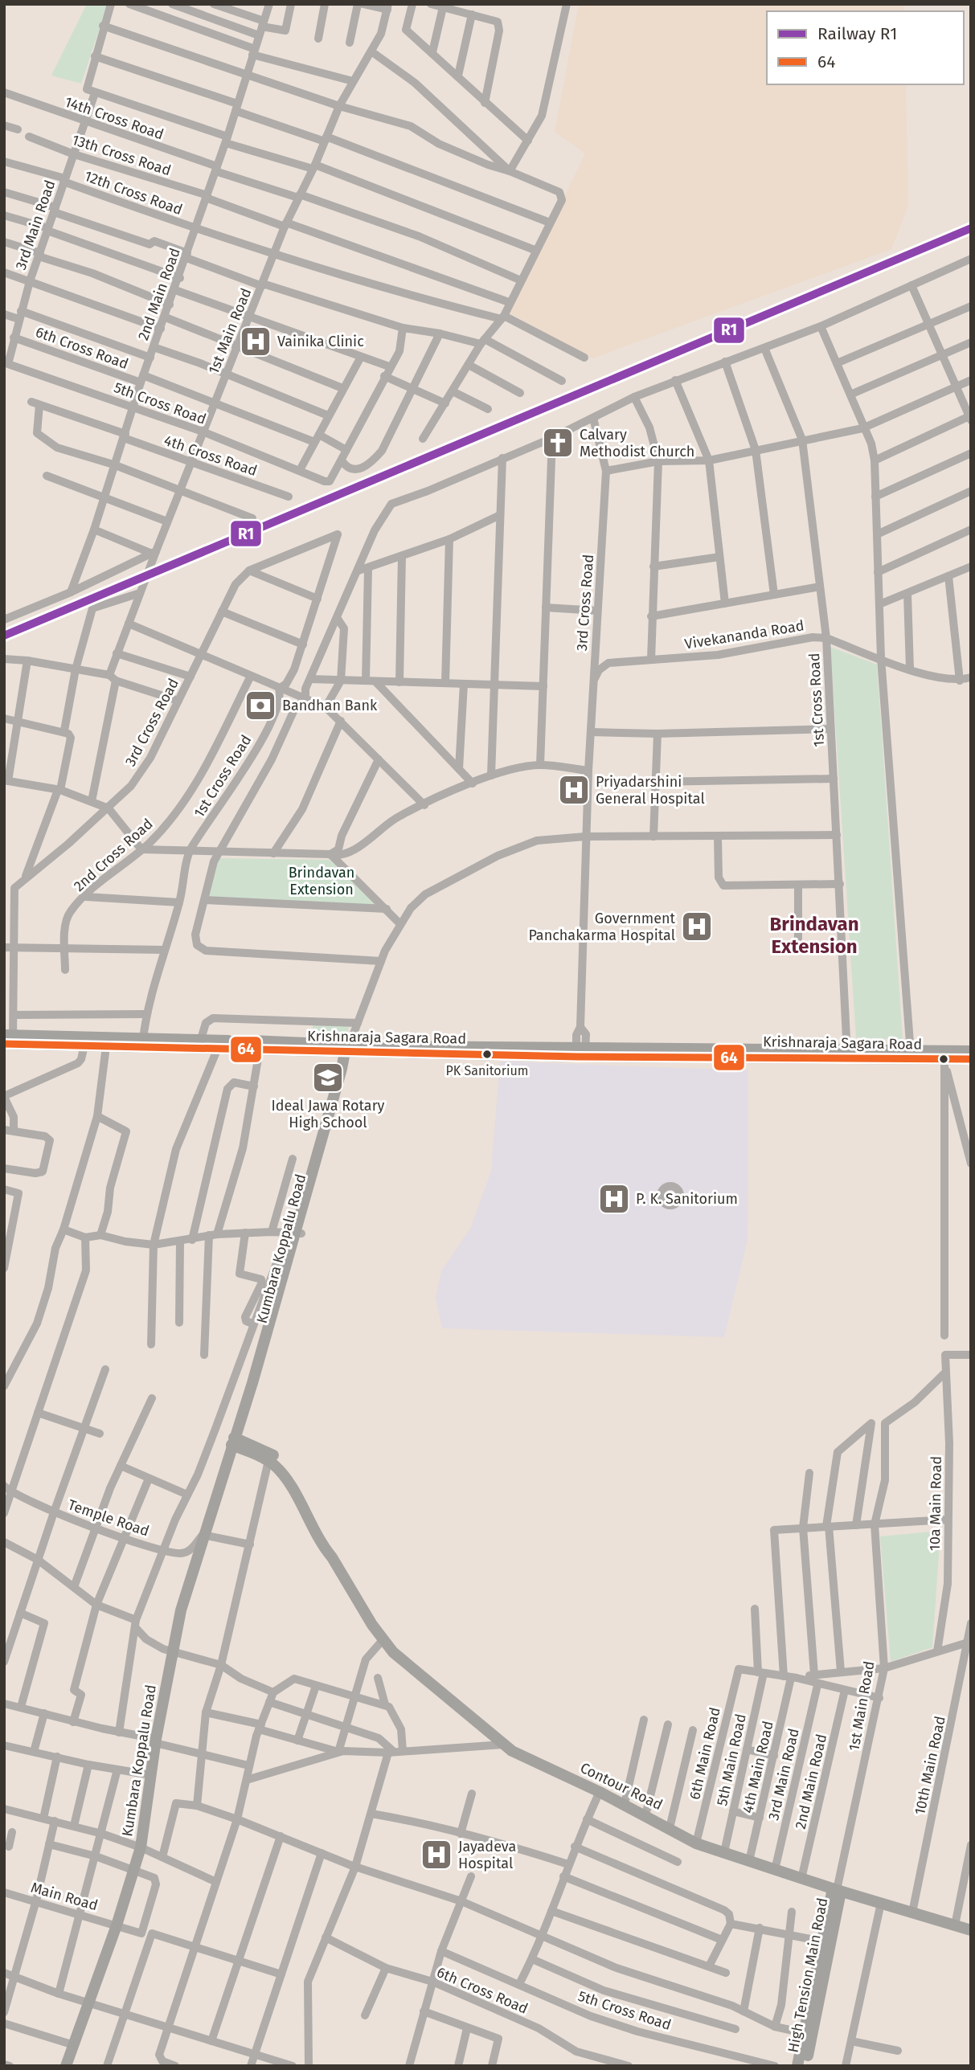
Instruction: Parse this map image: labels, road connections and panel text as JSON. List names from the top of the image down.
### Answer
{
  "streets": {
    "street": [
      "14th Cross Road",
      "13th Cross Road",
      "12th Cross Road",
      "3rd Main Road",
      "2nd Main Road",
      "1st Main Road",
      "6th Cross Road",
      "5th Cross Road",
      "4th Cross Road",
      "3rd Cross Road",
      "Vivekananda Road",
      "1st Cross Road",
      "2nd Cross Road",
      "Krishnaraja Sagara Road",
      "Kumbara Koppalu Road",
      "10a Main Road",
      "Temple Road",
      "6th Main Road",
      "5th Main Road",
      "10th Main Road",
      "4th Main Road",
      "Contour Road",
      "Main Road",
      "High Tension Main Road"
    ]
  },
  "crossings": [
    ["14th Cross Road", "3rd Main Road"],
    ["14th Cross Road", "2nd Main Road"],
    ["14th Cross Road", "1st Main Road"],
    ["13th Cross Road", "3rd Main Road"],
    ["13th Cross Road", "2nd Main Road"],
    ["13th Cross Road", "1st Main Road"],
    ["12th Cross Road", "3rd Main Road"],
    ["12th Cross Road", "2nd Main Road"],
    ["12th Cross Road", "1st Main Road"],
    ["3rd Main Road", "6th Cross Road"],
    ["3rd Main Road", "5th Cross Road"],
    ["3rd Main Road", "Contour Road"],
    ["2nd Main Road", "6th Cross Road"],
    ["2nd Main Road", "5th Cross Road"],
    ["2nd Main Road", "4th Cross Road"],
    ["2nd Main Road", "Contour Road"],
    ["1st Main Road", "6th Cross Road"],
    ["1st Main Road", "5th Cross Road"],
    ["1st Main Road", "4th Cross Road"],
    ["1st Main Road", "10a Main Road"],
    ["1st Main Road", "Contour Road"],
    ["1st Main Road", "High Tension Main Road"],
    ["3rd Cross Road", "Vivekananda Road"],
    ["3rd Cross Road", "1st Cross Road"],
    ["3rd Cross Road", "Krishnaraja Sagara Road"],
    ["Vivekananda Road", "1st Cross Road"],
    ["1st Cross Road", "Krishnaraja Sagara Road"],
    ["Krishnaraja Sagara Road", "Kumbara Koppalu Road"],
    ["Kumbara Koppalu Road", "Temple Road"],
    ["Kumbara Koppalu Road", "Contour Road"],
    ["Kumbara Koppalu Road", "Main Road"],
    ["6th Main Road", "5th Main Road"],
    ["6th Main Road", "Contour Road"],
    ["5th Main Road", "Contour Road"],
    ["10th Main Road", "Contour Road"],
    ["4th Main Road", "Contour Road"],
    ["Contour Road", "High Tension Main Road"]
  ],
  "districts": ["Brindavan Extension"],
  "parks": ["Brindavan Extension"],
  "places": {
    "hospital": [
      "Vainika Clinic",
      "Priyadarshini General Hospital",
      "Government Panchakarma Hospital",
      "P. K. Sanitorium",
      "Jayadeva Hospital"
    ],
    "church": ["Calvary Methodist Church"],
    "bank": ["Bandhan Bank"],
    "other": ["PK Sanitorium"],
    "school or university": ["Ideal Jawa Rotary High School"]
  },
  "lines": ["rail line R1", "transit line 64"],
  "legend": ["Railway R1", "64"]
}
